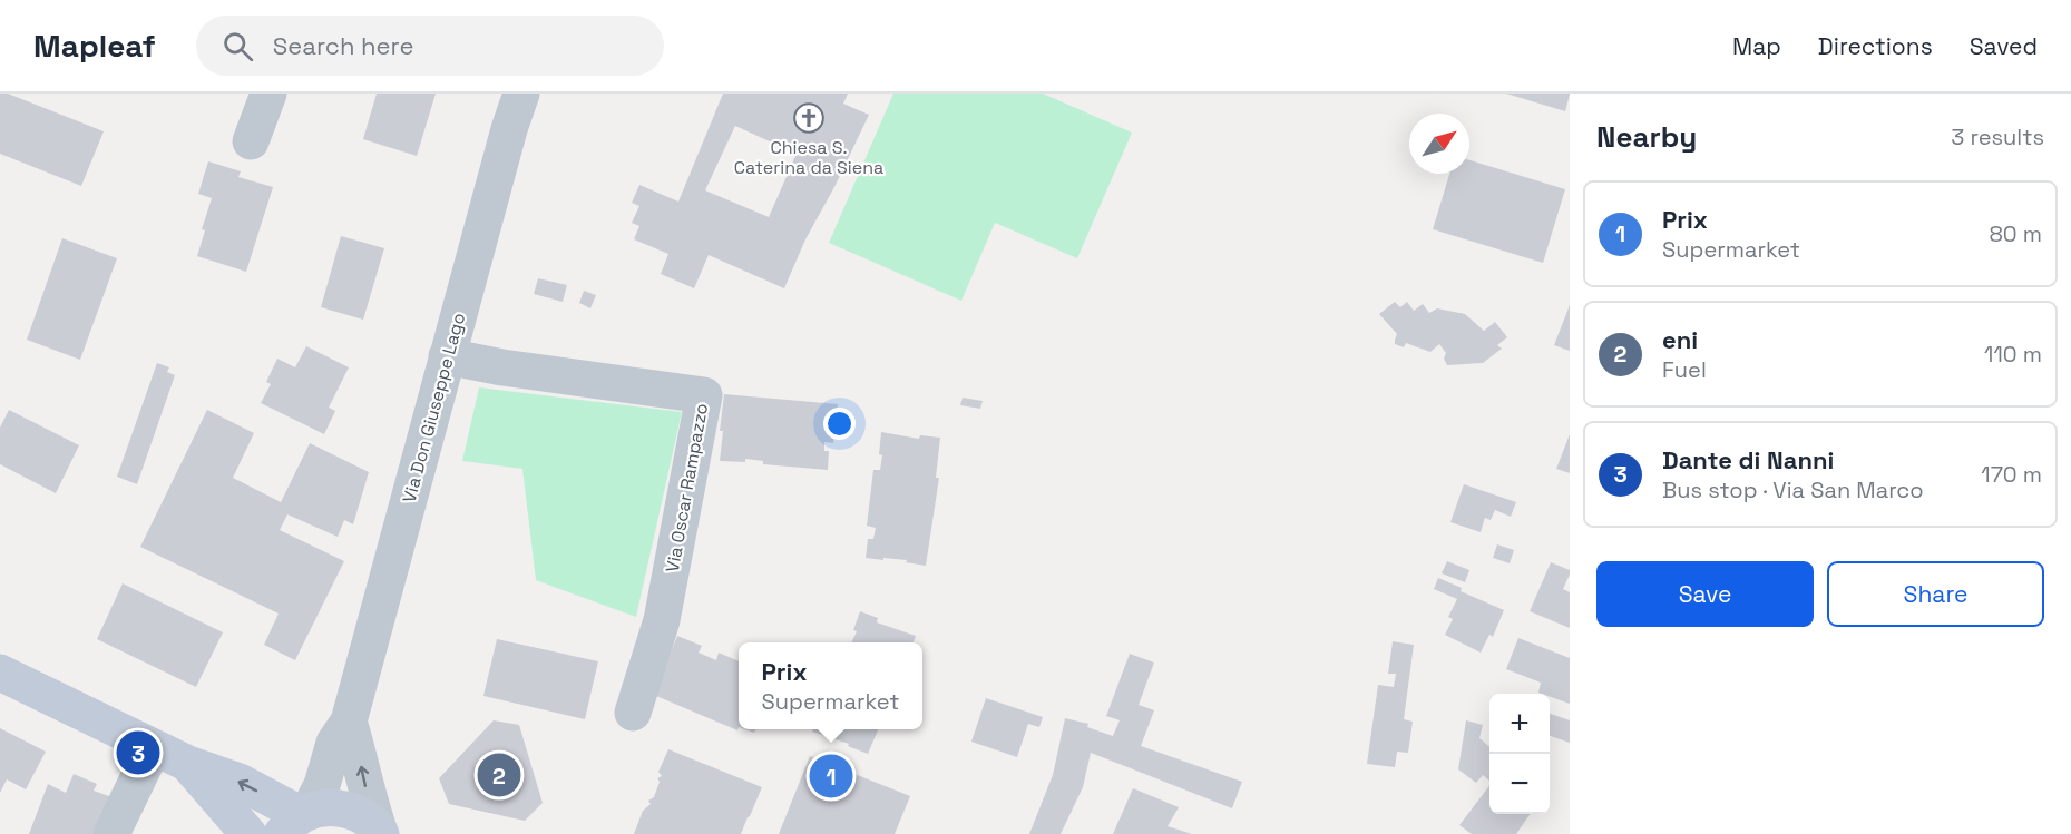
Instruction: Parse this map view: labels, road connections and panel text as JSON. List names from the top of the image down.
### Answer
{
  "streets": {
    "street": ["Via Don Giuseppe Lago", "Via Oscar Rampazzo"]
  },
  "crossings": [
    ["Via Don Giuseppe Lago", "Via Oscar Rampazzo"]
  ],
  "places": {
    "church": ["Chiesa S. Caterina da Siena"]
  },
  "north": "top right",
  "page": {
    "header": "Mapleaf",
    "search": "Search here",
    "nav": ["Map", "Directions", "Saved"],
    "heading": ["Nearby", "3 results"],
    "list": [
      {
        "mark": "1",
        "name": "Prix",
        "note": "Supermarket",
        "value": "80 m"
      },
      {
        "mark": "2",
        "name": "eni",
        "note": "Fuel",
        "value": "110 m"
      },
      {
        "mark": "3",
        "name": "Dante di Nanni",
        "note": "Bus stop · Via San Marco",
        "value": "170 m"
      }
    ],
    "buttons": ["Save", "Share"],
    "popup": ["Prix", "Supermarket"],
    "map_buttons": ["+", "−"],
    "pins": ["3", "2", "1"]
  }
}
